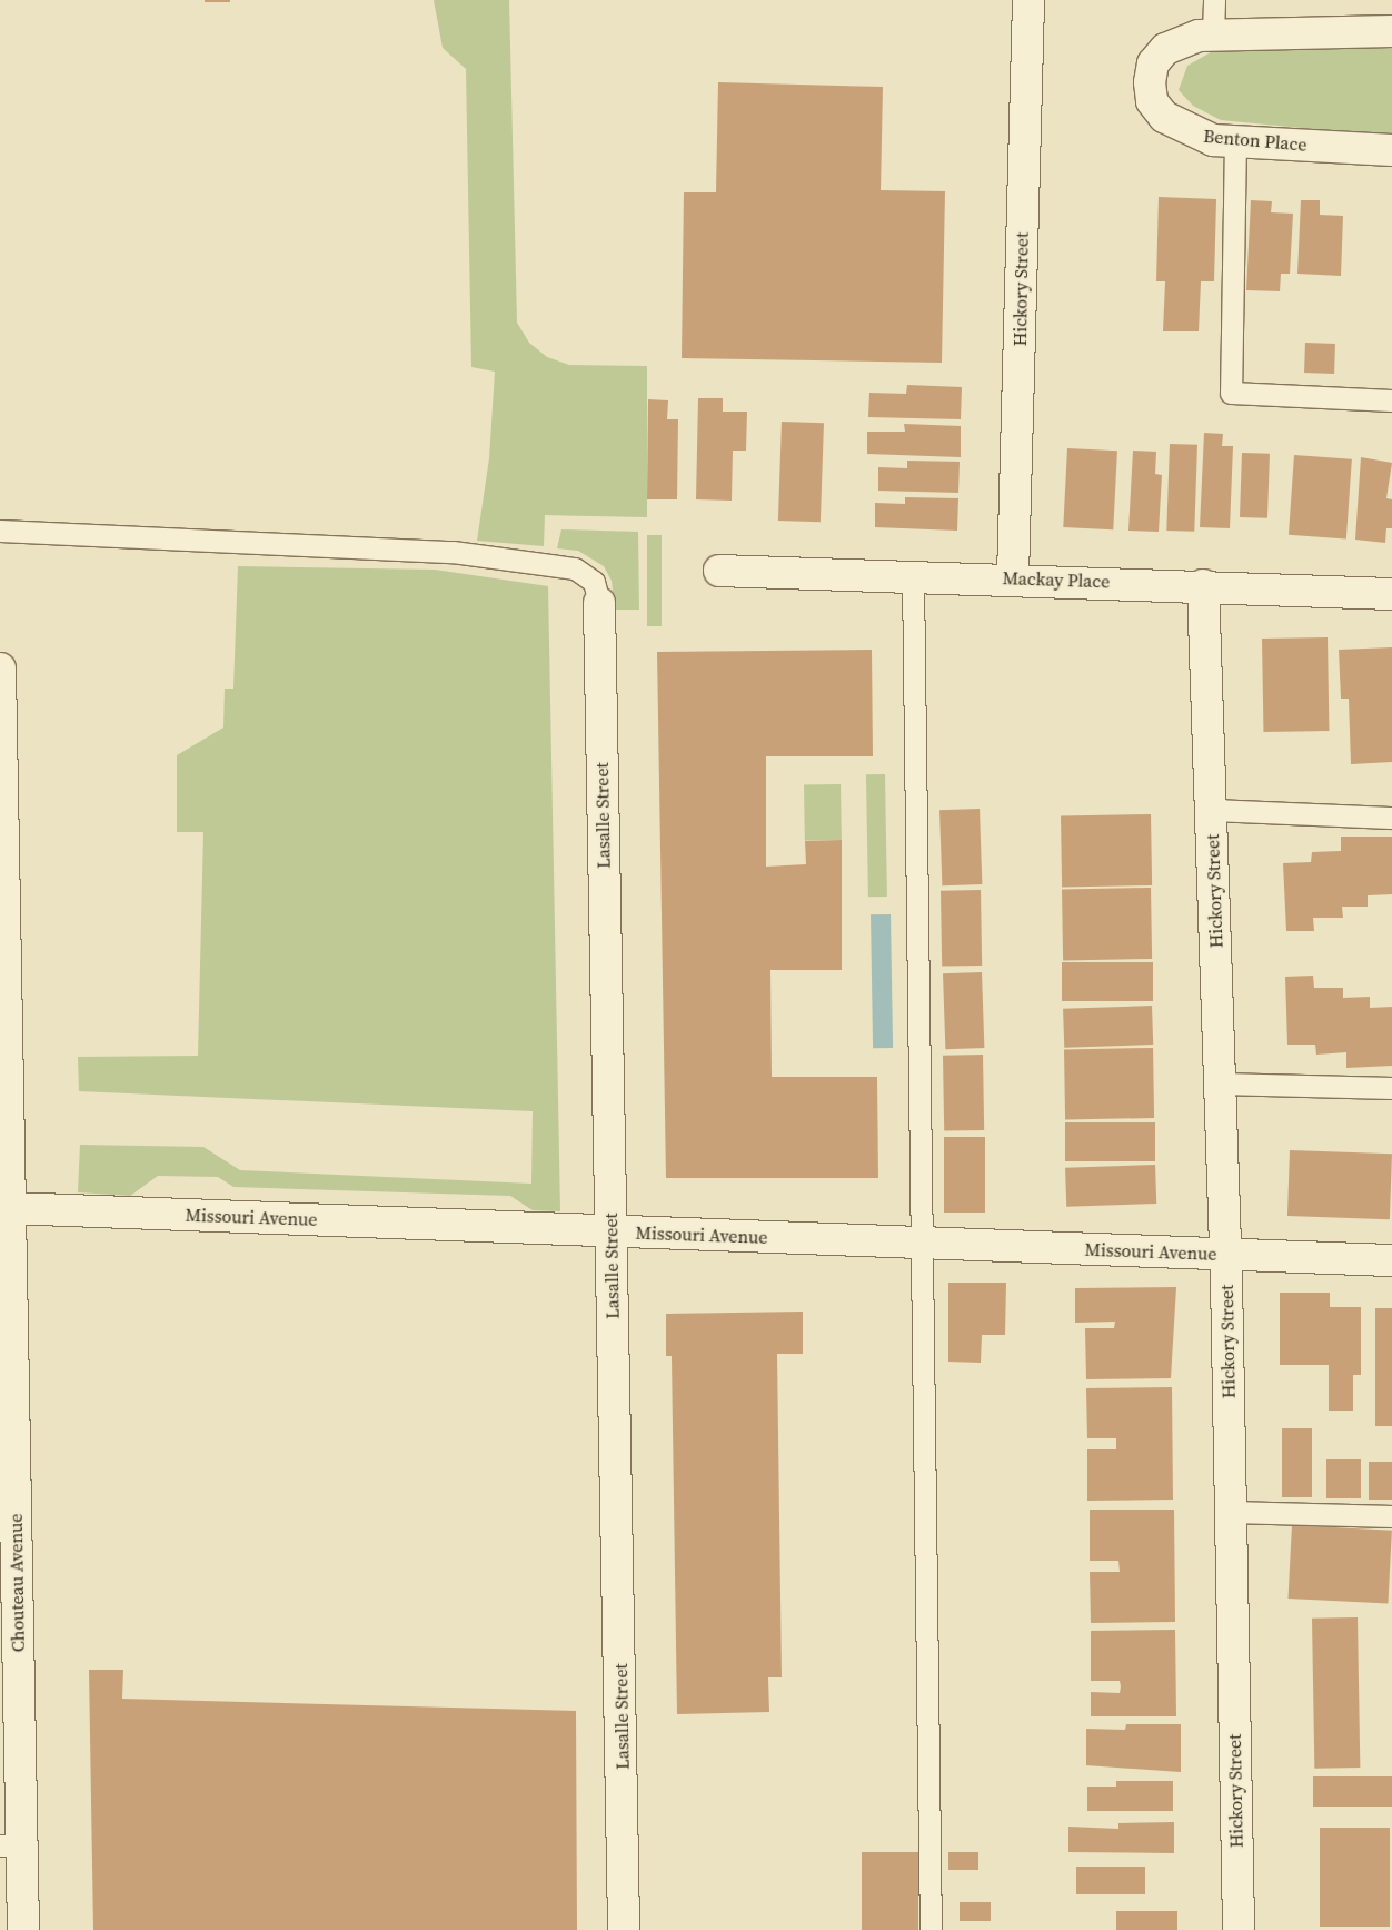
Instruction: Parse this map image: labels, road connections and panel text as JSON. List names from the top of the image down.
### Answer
{
  "streets": {
    "street": [
      "Benton Place",
      "Hickory Street",
      "Mackay Place",
      "Lasalle Street",
      "Missouri Avenue",
      "Chouteau Avenue"
    ]
  },
  "crossings": [
    ["Hickory Street", "Mackay Place"],
    ["Hickory Street", "Missouri Avenue"],
    ["Lasalle Street", "Missouri Avenue"],
    ["Missouri Avenue", "Chouteau Avenue"]
  ]
}
